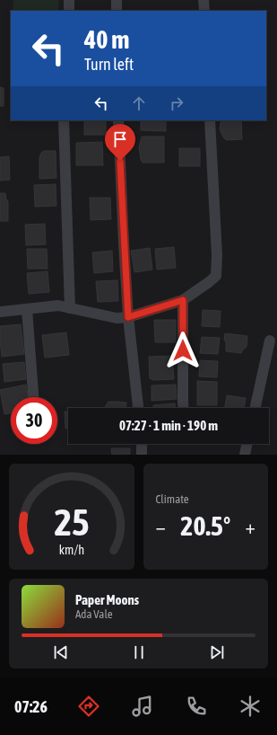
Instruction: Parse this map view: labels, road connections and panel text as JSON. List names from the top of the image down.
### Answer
{
  "page": {
    "turn": ["40 m", "Turn left"],
    "limit": "30",
    "trip": "07:27 · 1 min · 190 m",
    "tile": "Climate",
    "heat": ["−", "20.5°", "+"],
    "song": ["Paper Moons", "Ada Vale"],
    "tabs": "07:26",
    "gauge": ["25", "km/h"]
  }
}
